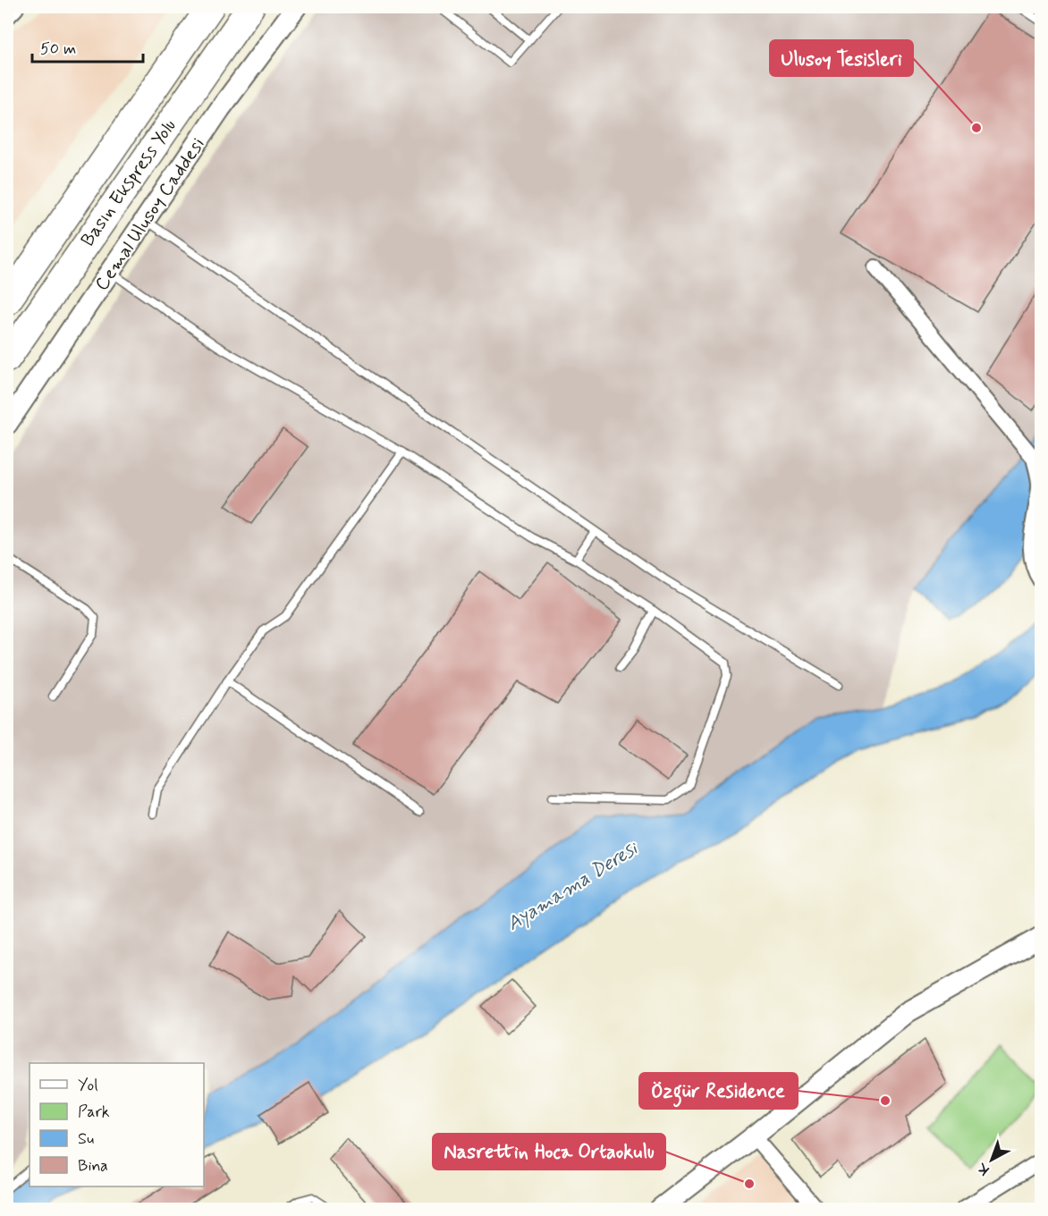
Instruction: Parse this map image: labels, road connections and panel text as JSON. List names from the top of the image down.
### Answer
{
  "streets": {
    "highway": ["Basın Ekspress Yolu"],
    "main road": ["Cemal Ulusoy Caddesi"]
  },
  "water": ["Ayamama Deresi"],
  "places": ["Ulusoy Tesisleri", "Özgür Residence", "Nasrettin Hoca Ortaokulu"],
  "legend": [
    "Yol",
    "Park",
    "Su",
    "Bina"
  ],
  "scale_bar": "50 m",
  "north": "bottom left"
}
